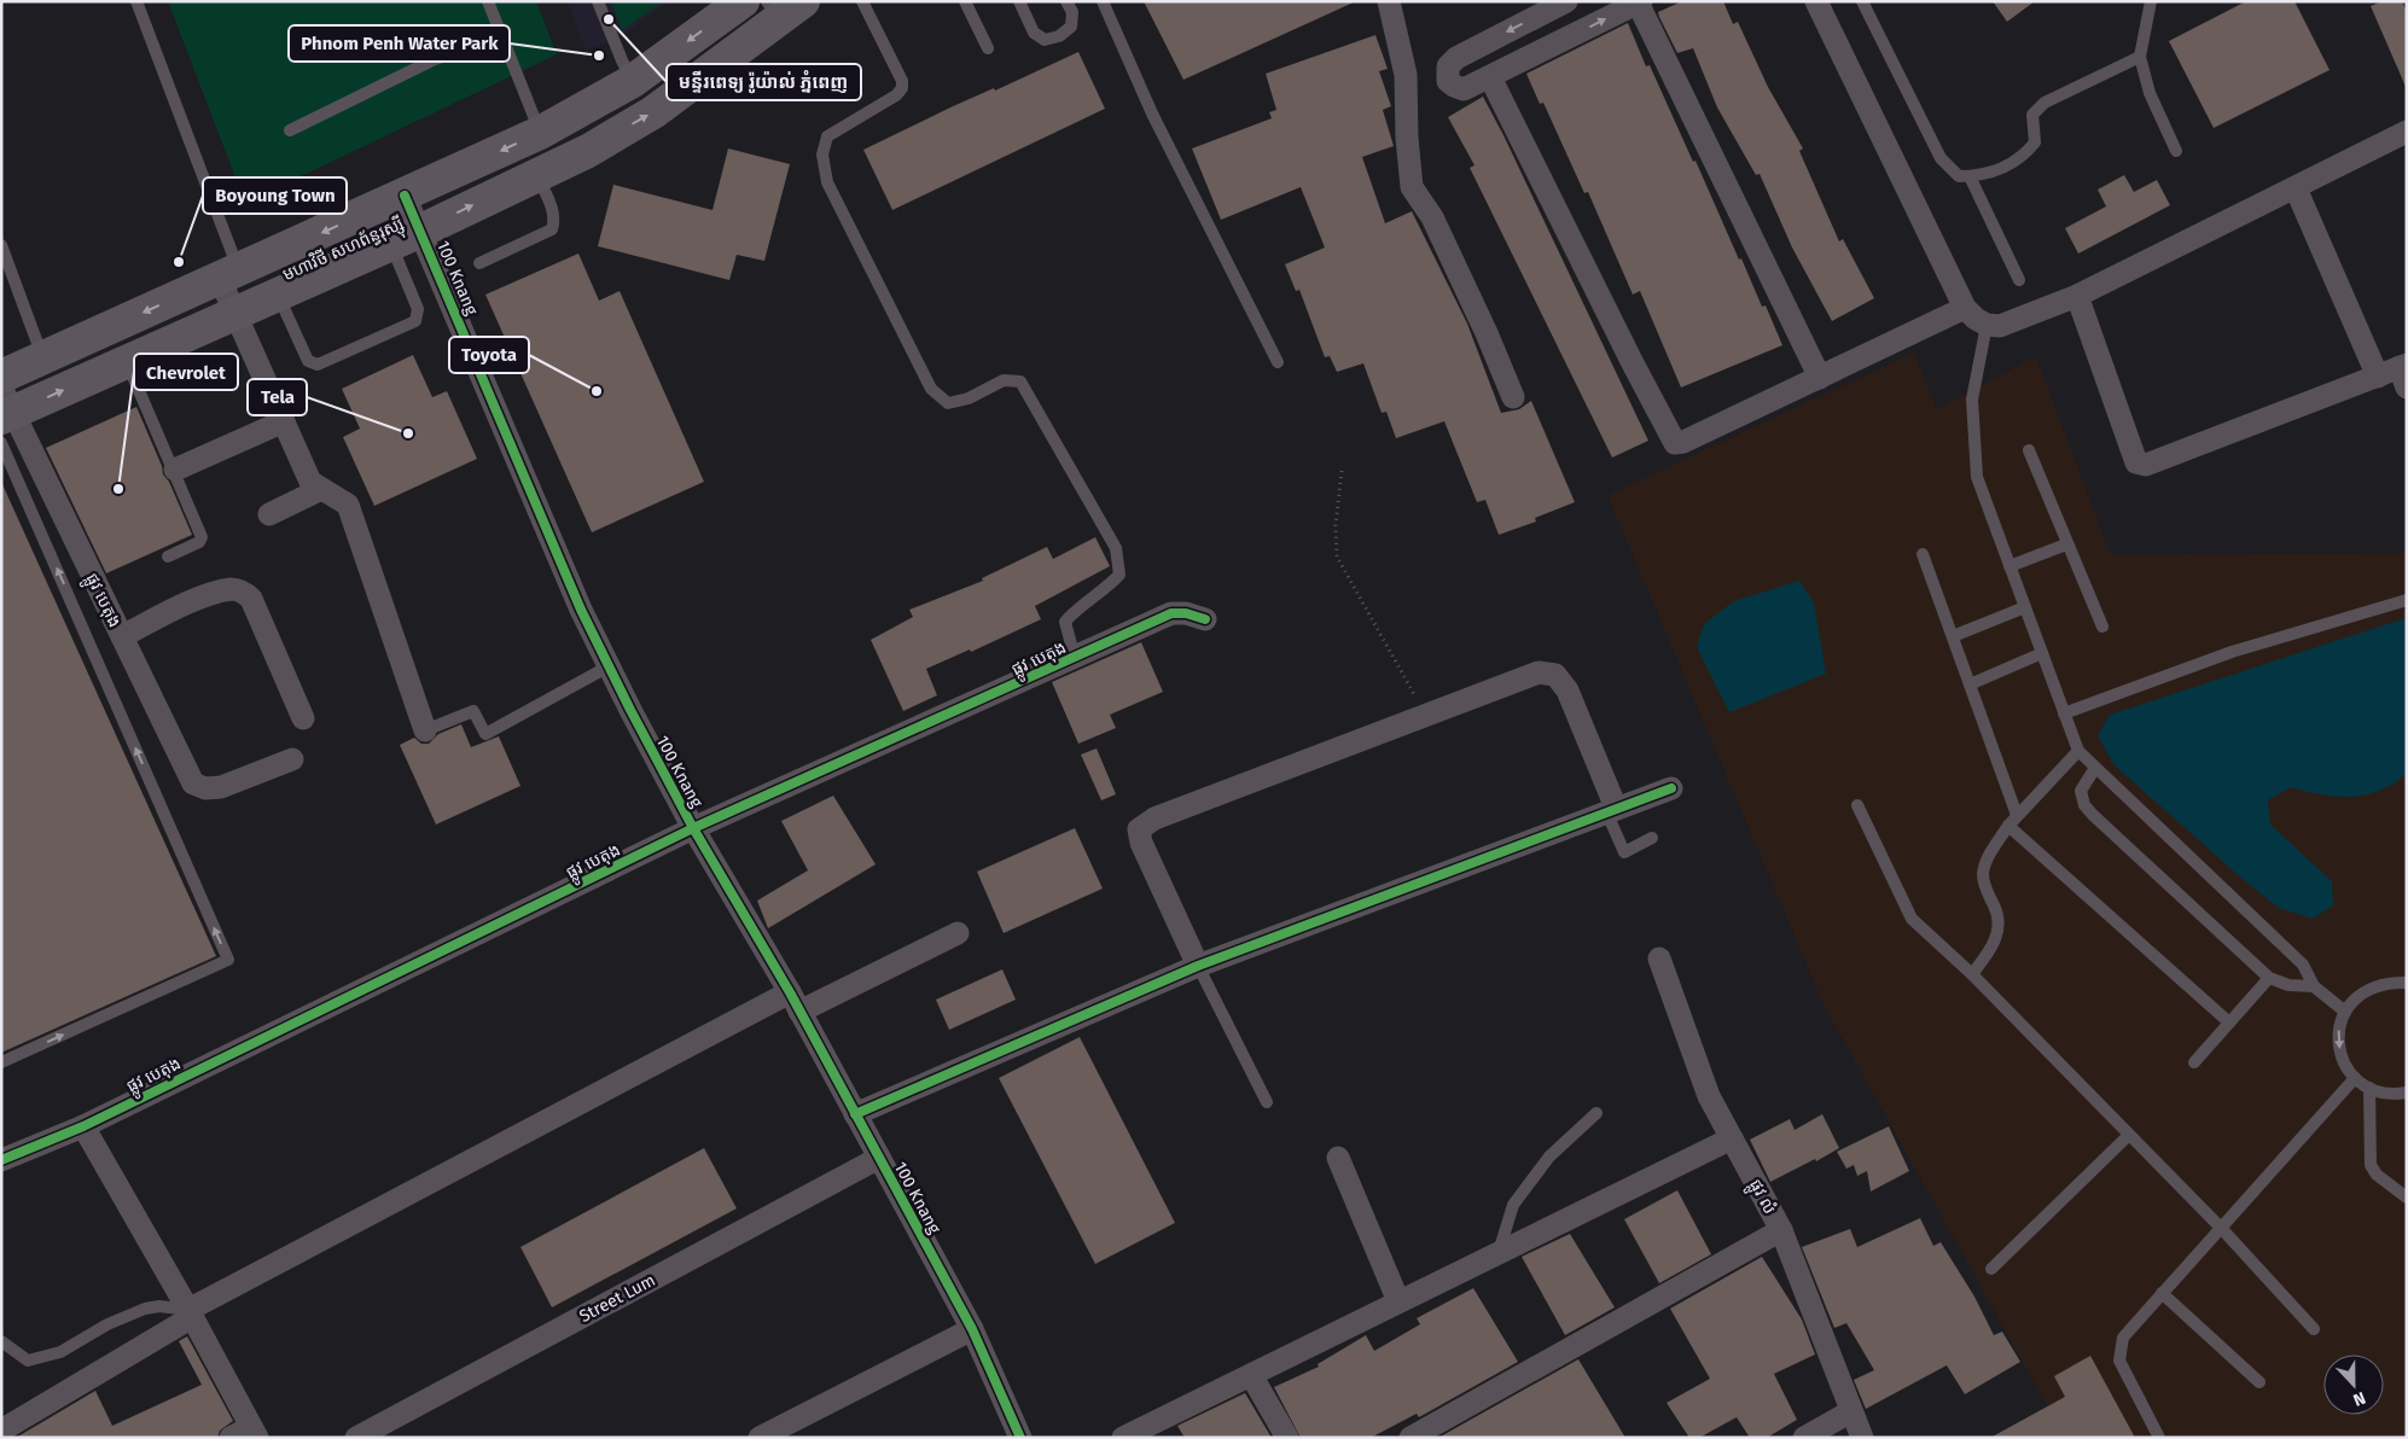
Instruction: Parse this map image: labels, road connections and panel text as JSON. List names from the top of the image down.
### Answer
{
  "streets": {
    "highway": ["មហាវិថី សហព័ន្ធរុស្ស៊ី"],
    "street": [
      "100 Knang",
      "ផ្លូវ បេតុង",
      "ផ្លូវ លំ",
      "Street Lum"
    ]
  },
  "crossings": [
    ["មហាវិថី សហព័ន្ធរុស្ស៊ី", "100 Knang"],
    ["មហាវិថី សហព័ន្ធរុស្ស៊ី", "ផ្លូវ បេតុង"],
    ["100 Knang", "ផ្លូវ បេតុង"],
    ["100 Knang", "Street Lum"]
  ],
  "places": [
    "មន្ទីរពេទ្យ រ៉ូយ៉ាល់ ភ្នំពេញ",
    "Phnom Penh Water Park",
    "Boyoung Town",
    "Toyota",
    "Tela",
    "Chevrolet"
  ],
  "north": "bottom"
}
